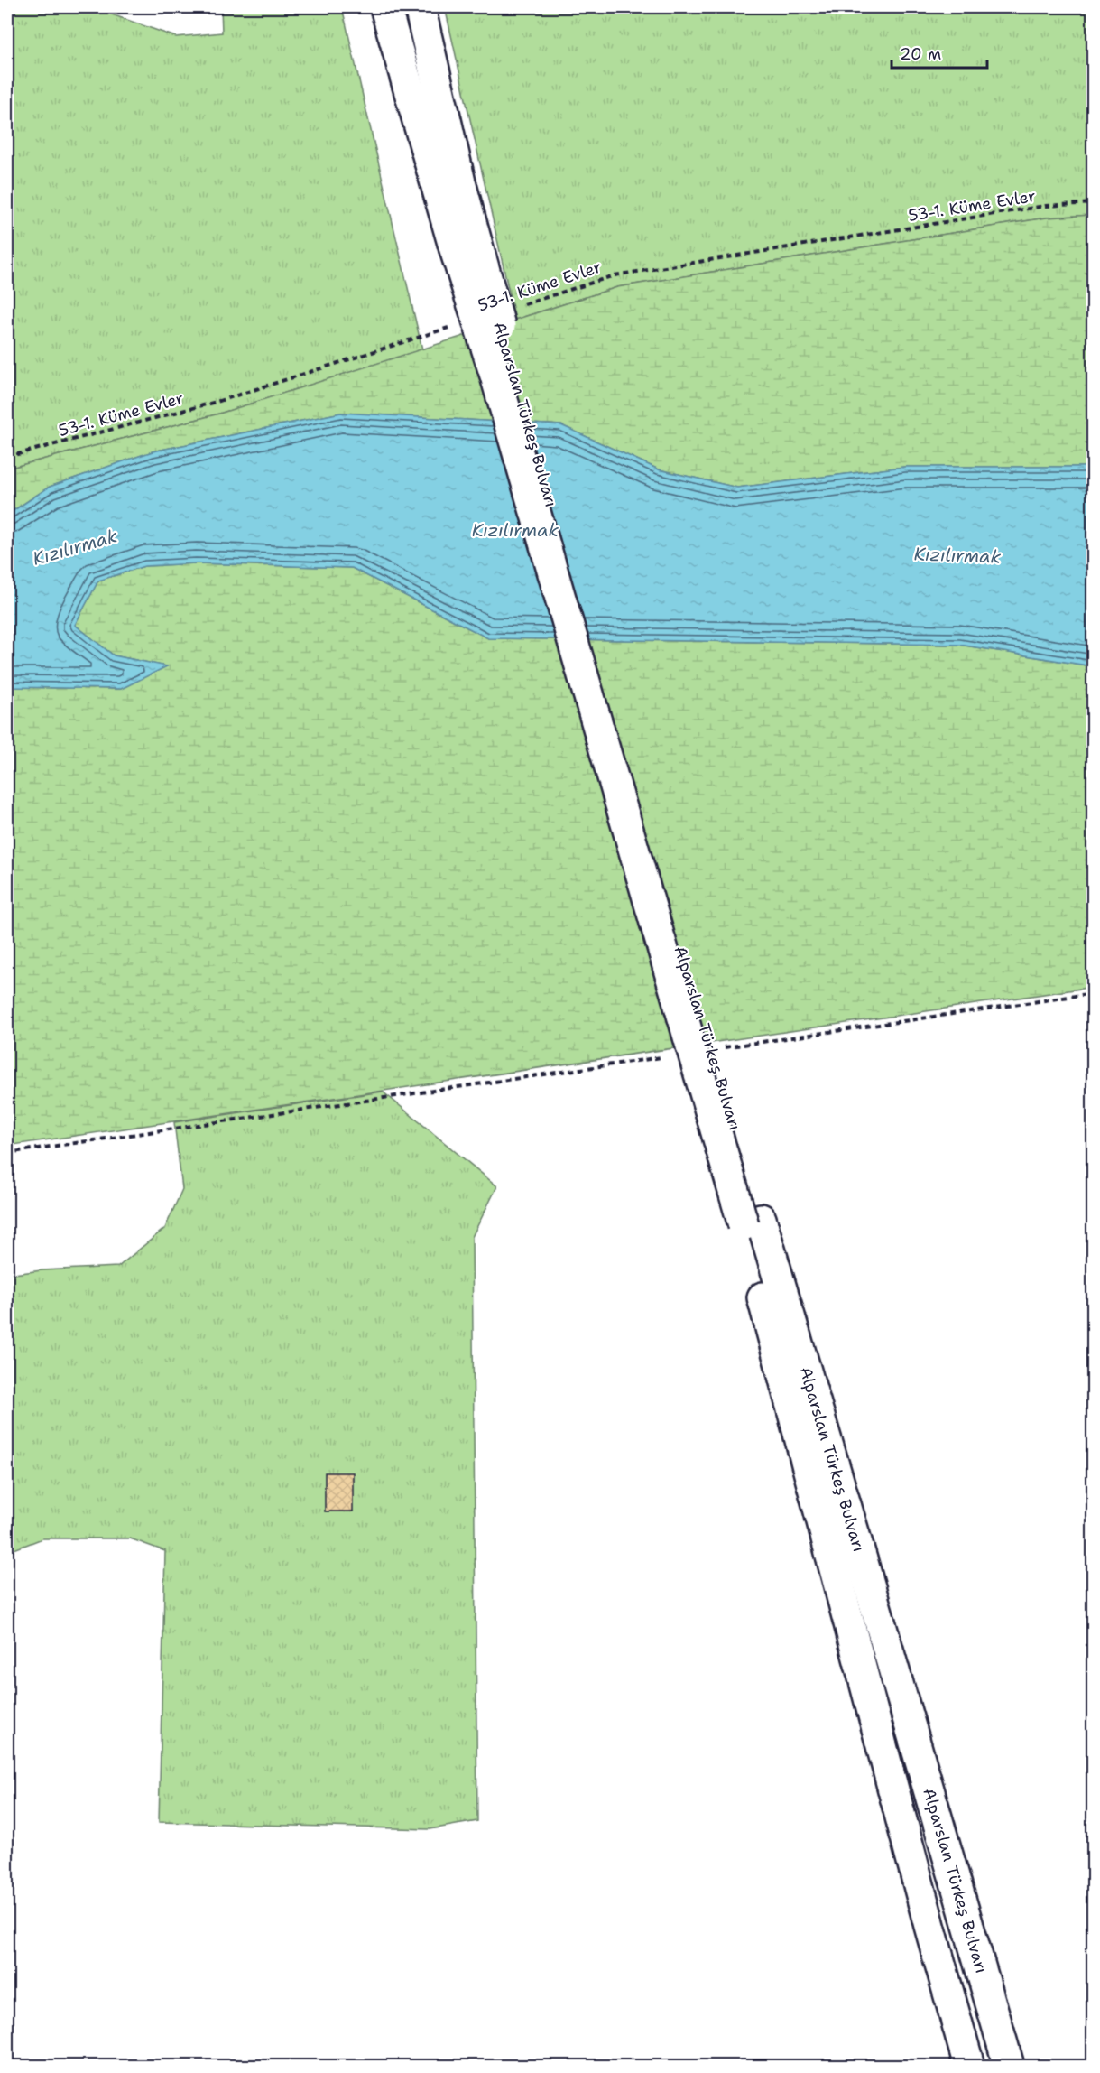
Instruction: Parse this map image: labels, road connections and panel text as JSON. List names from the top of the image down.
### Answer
{
  "streets": {
    "street": ["Alparslan Türkeş Bulvarı"],
    "path": ["53-1. Küme Evler"]
  },
  "water": ["Kızılırmak"],
  "scale_bar": "20 m"
}
